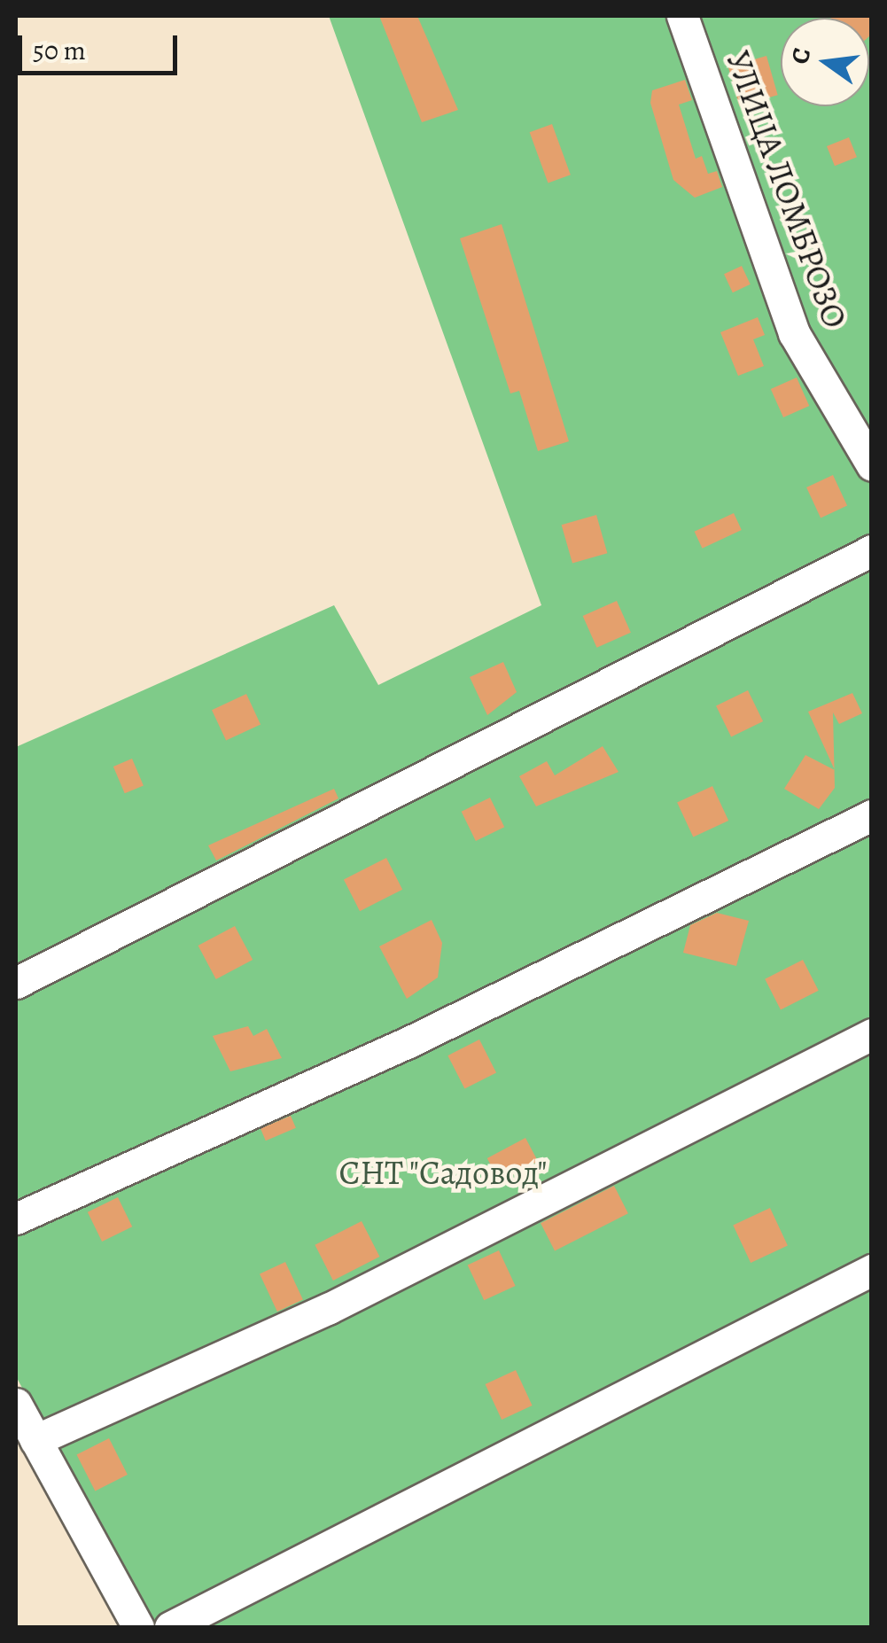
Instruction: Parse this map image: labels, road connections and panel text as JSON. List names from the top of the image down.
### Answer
{
  "streets": {
    "street": ["УЛИЦА ЛОМБРОЗО"]
  },
  "parks": ["СНТ \"Садовод\""],
  "scale_bar": "50 m",
  "north": "left"
}
